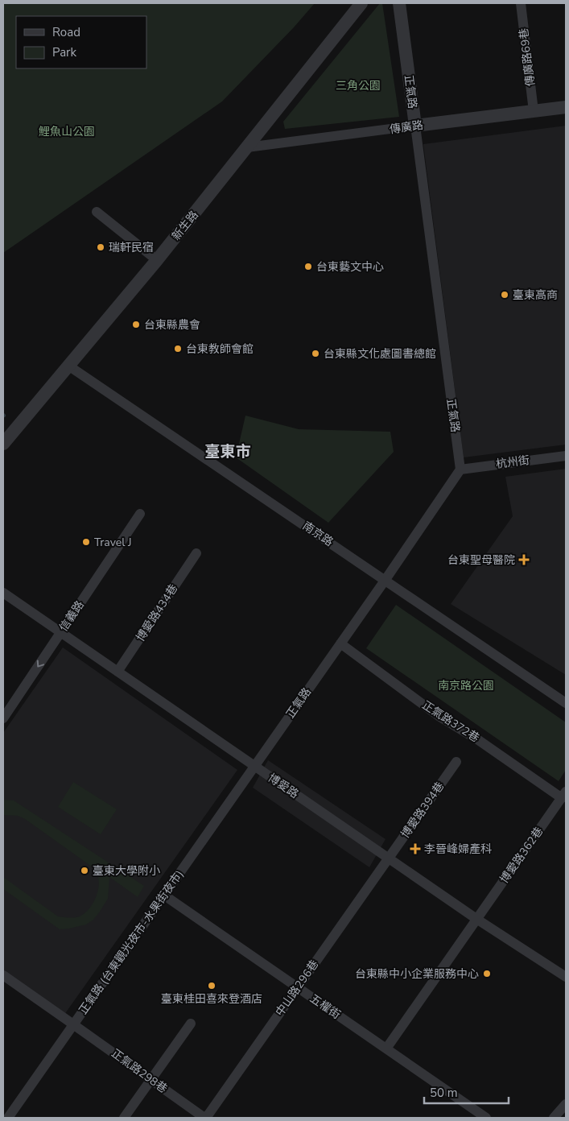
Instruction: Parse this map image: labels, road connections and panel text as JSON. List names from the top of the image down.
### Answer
{
  "streets": {
    "street": [
      "傳廣路69巷",
      "正氣路",
      "傳廣路",
      "新生路",
      "杭州街",
      "南京路",
      "博愛路434巷",
      "信義路",
      "正氣路372巷",
      "博愛路",
      "博愛路394巷",
      "博愛路362巷",
      "正氣路 (台東觀光夜市-水果街夜市)",
      "中山路296巷",
      "五權街",
      "正氣路298巷"
    ]
  },
  "crossings": [
    ["傳廣路69巷", "傳廣路"],
    ["正氣路", "傳廣路"],
    ["正氣路", "杭州街"],
    ["正氣路", "南京路"],
    ["正氣路", "正氣路372巷"],
    ["正氣路", "博愛路"],
    ["正氣路", "正氣路 (台東觀光夜市-水果街夜市)"],
    ["傳廣路", "新生路"],
    ["新生路", "南京路"],
    ["博愛路434巷", "博愛路"],
    ["信義路", "博愛路"],
    ["正氣路372巷", "博愛路362巷"],
    ["博愛路", "博愛路394巷"],
    ["博愛路", "博愛路362巷"],
    ["博愛路", "正氣路 (台東觀光夜市-水果街夜市)"],
    ["博愛路", "中山路296巷"],
    ["博愛路394巷", "中山路296巷"],
    ["博愛路362巷", "五權街"],
    ["正氣路 (台東觀光夜市-水果街夜市)", "五權街"],
    ["正氣路 (台東觀光夜市-水果街夜市)", "正氣路298巷"],
    ["中山路296巷", "五權街"],
    ["中山路296巷", "正氣路298巷"]
  ],
  "one_way": ["信義路"],
  "districts": ["臺東市"],
  "parks": ["三角公園", "鯉魚山公園", "南京路公園"],
  "places": {
    "other": [
      "瑞軒民宿",
      "台東藝文中心",
      "臺東高商",
      "台東縣農會",
      "台東教師會館",
      "台東縣文化處圖書總館",
      "Travel J",
      "臺東大學附小",
      "台東縣中小企業服務中心",
      "臺東桂田喜來登酒店"
    ],
    "health": ["台東聖母醫院", "李晉峰婦產科"]
  },
  "legend": ["Road", "Park"],
  "scale_bar": "50 m"
}
